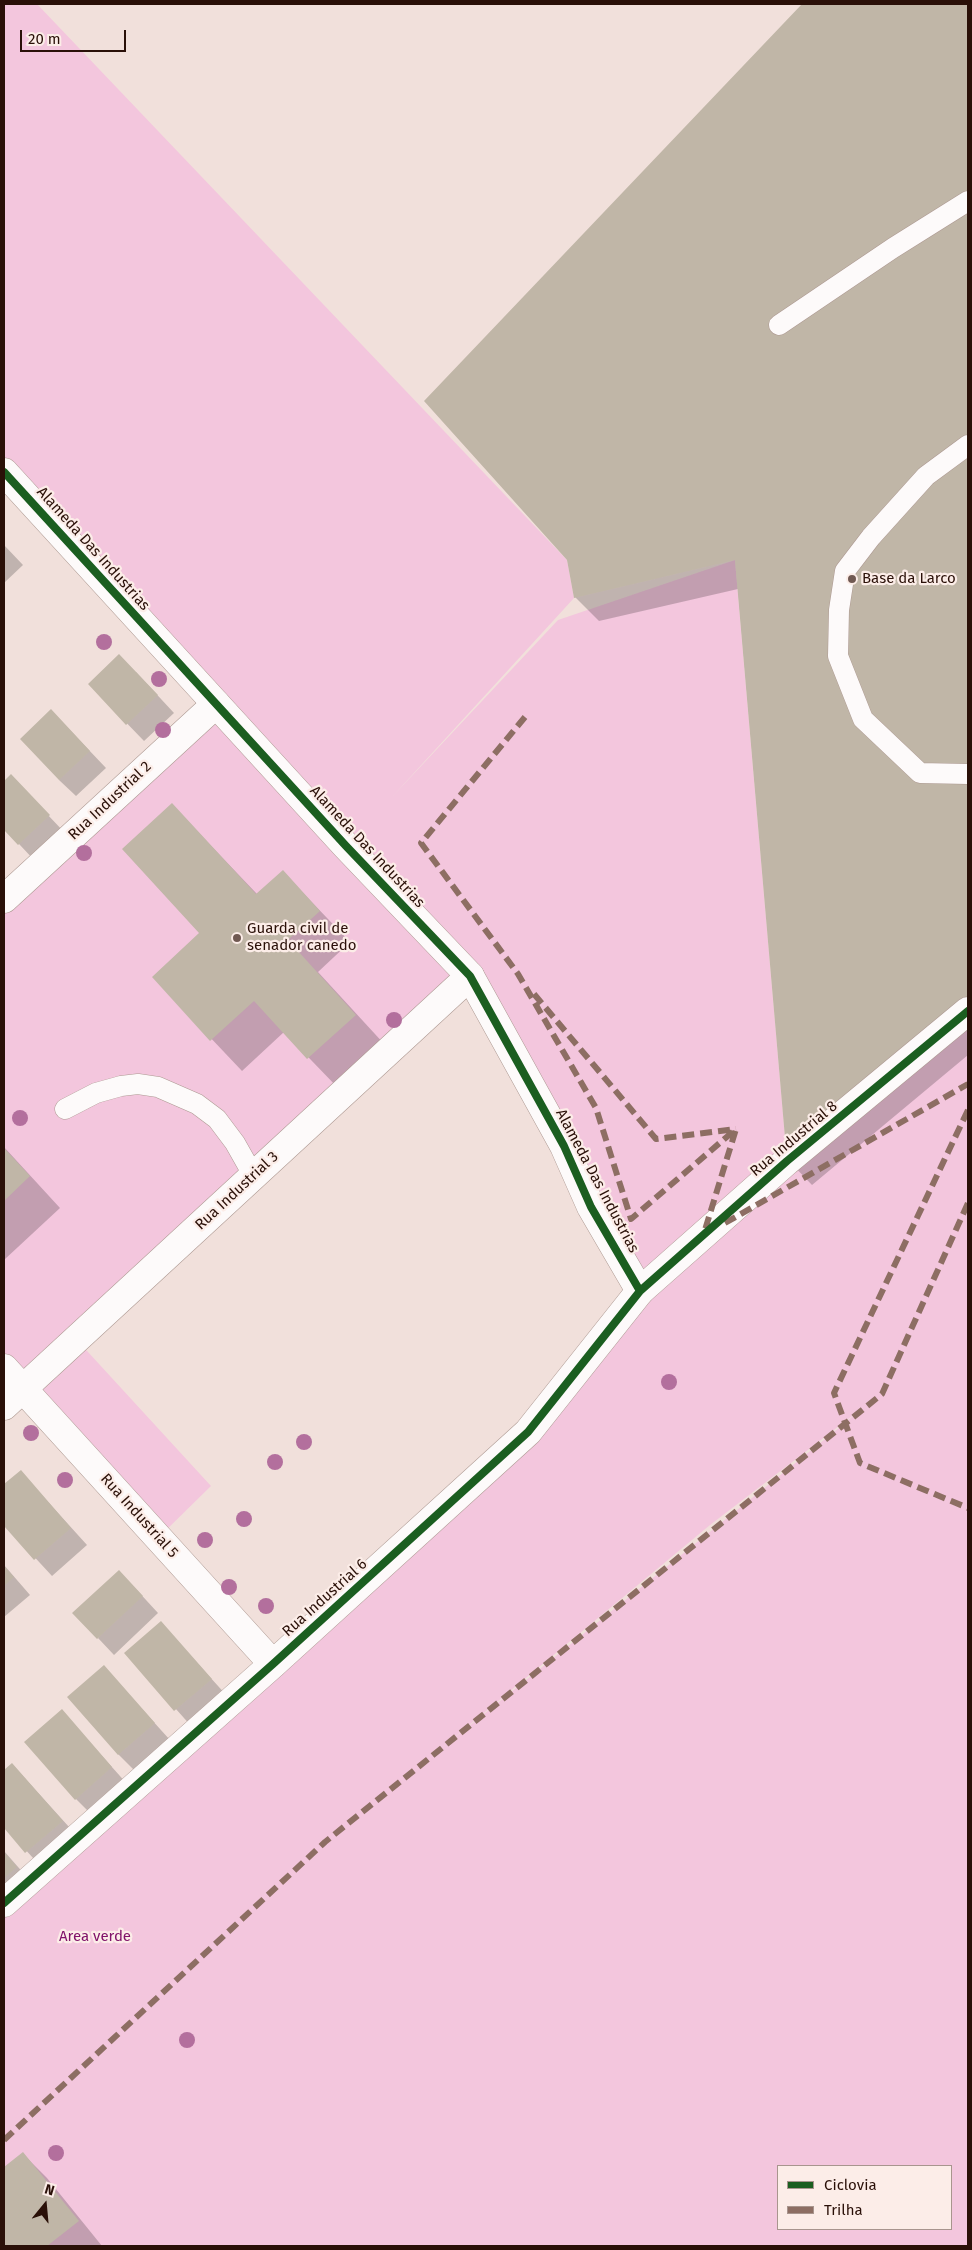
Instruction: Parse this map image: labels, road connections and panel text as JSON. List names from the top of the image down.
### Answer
{
  "streets": {
    "street": [
      "Alameda Das Industrias",
      "Rua Industrial 2",
      "Rua Industrial 8",
      "Rua Industrial 3",
      "Rua Industrial 5",
      "Rua Industrial 6"
    ]
  },
  "crossings": [
    ["Alameda Das Industrias", "Rua Industrial 2"],
    ["Alameda Das Industrias", "Rua Industrial 8"],
    ["Alameda Das Industrias", "Rua Industrial 3"],
    ["Alameda Das Industrias", "Rua Industrial 6"],
    ["Rua Industrial 8", "Rua Industrial 6"],
    ["Rua Industrial 3", "Rua Industrial 5"],
    ["Rua Industrial 5", "Rua Industrial 6"]
  ],
  "parks": ["Area verde"],
  "places": ["Base da Larco", "Guarda civil de senador canedo"],
  "legend": ["Ciclovia", "Trilha"],
  "scale_bar": "20 m",
  "north": "top"
}
